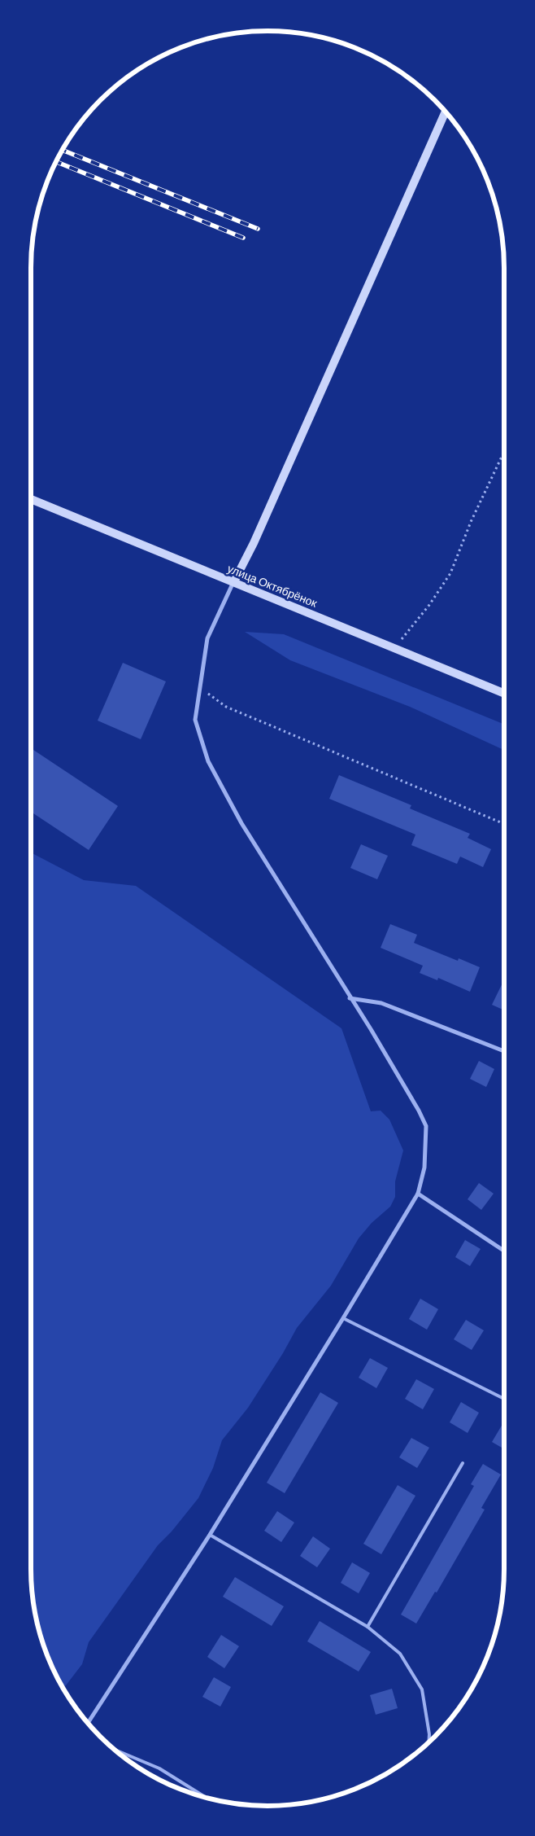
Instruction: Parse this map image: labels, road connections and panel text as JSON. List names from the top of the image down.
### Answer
{
  "streets": {
    "street": ["улица Октябрёнок"]
  }
}
